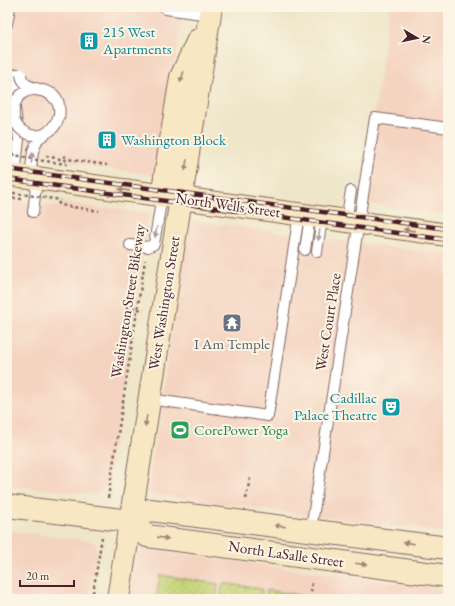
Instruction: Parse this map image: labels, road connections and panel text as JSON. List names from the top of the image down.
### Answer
{
  "streets": {
    "main road": ["North Wells Street", "West Washington Street", "North LaSalle Street"],
    "lane": ["West Court Place"],
    "path": ["Washington Street Bikeway"]
  },
  "crossings": [
    ["North Wells Street", "West Washington Street"],
    ["North Wells Street", "West Court Place"],
    ["West Washington Street", "North LaSalle Street"],
    ["West Court Place", "North LaSalle Street"]
  ],
  "one_way": ["North Wells Street", "West Washington Street"],
  "places": {
    "building": ["215 West Apartments", "Washington Block"],
    "temple": ["I Am Temple"],
    "theatre": ["Cadillac Palace Theatre"],
    "sports": ["CorePower Yoga"]
  },
  "scale_bar": "20 m",
  "north": "right"
}
